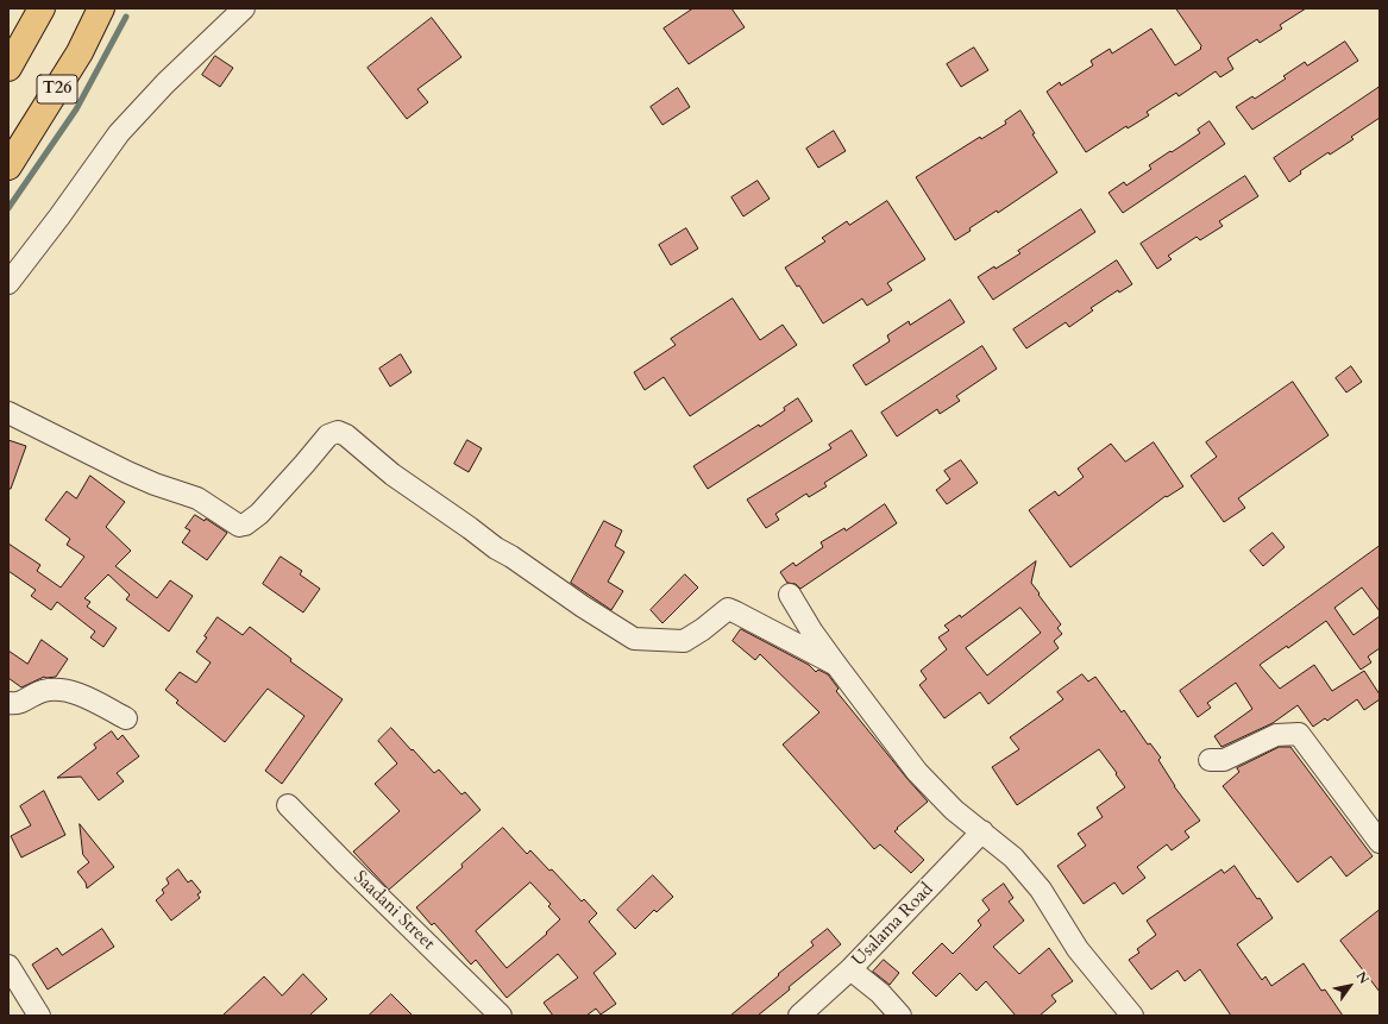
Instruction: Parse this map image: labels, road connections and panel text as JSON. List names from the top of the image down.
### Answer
{
  "streets": {
    "highway": ["T26"],
    "street": ["Saadani Street", "Usalama Road"]
  },
  "north": "top right"
}
